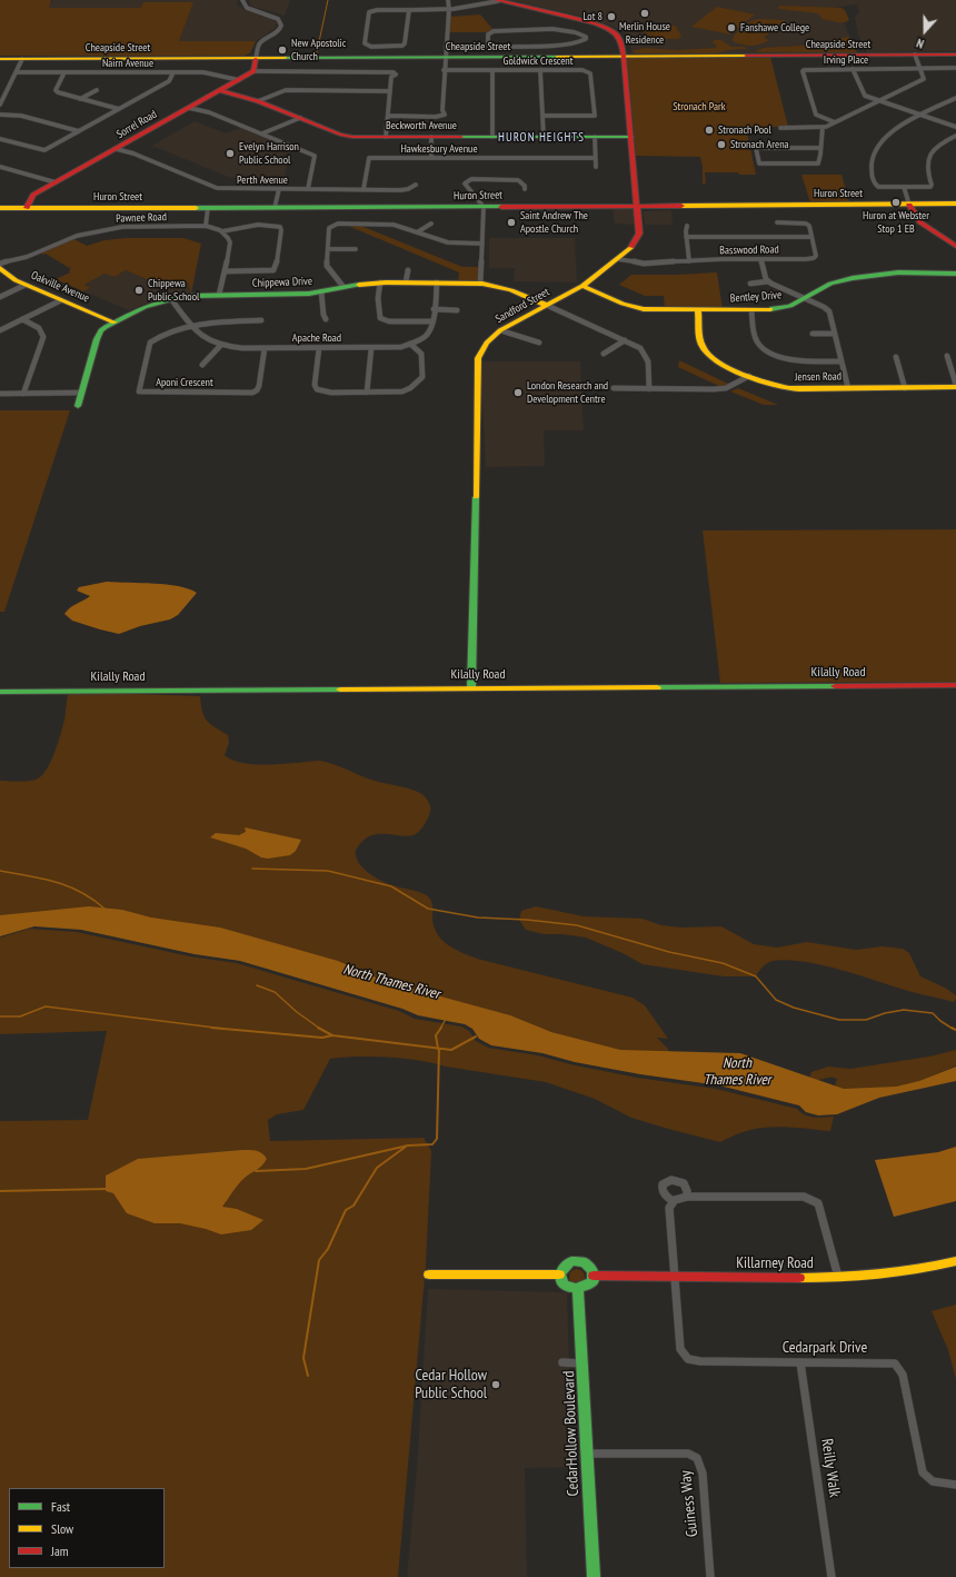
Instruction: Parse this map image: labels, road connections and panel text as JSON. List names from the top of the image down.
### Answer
{
  "streets": {
    "street": [
      "Cheapside Street",
      "Irving Place",
      "Goldwick Crescent",
      "Nairn Avenue",
      "Sorrel Road",
      "Beckworth Avenue",
      "Hawkesbury Avenue",
      "Perth Avenue",
      "Huron Street",
      "Pawnee Road",
      "Basswood Road",
      "Chippewa Drive",
      "Oakville Avenue",
      "Bentley Drive",
      "Sandford Street",
      "Apache Road",
      "Jensen Road",
      "Aponi Crescent",
      "Kilally Road",
      "Killarney Road",
      "Cedarpark Drive",
      "CedarHollow Boulevard",
      "Reilly Walk",
      "Guiness Way"
    ]
  },
  "crossings": [
    ["Cheapside Street", "Sandford Street"],
    ["Nairn Avenue", "Sorrel Road"],
    ["Sorrel Road", "Beckworth Avenue"],
    ["Sorrel Road", "Perth Avenue"],
    ["Sorrel Road", "Huron Street"],
    ["Beckworth Avenue", "Sandford Street"],
    ["Hawkesbury Avenue", "Perth Avenue"],
    ["Huron Street", "Sandford Street"],
    ["Basswood Road", "Sandford Street"],
    ["Chippewa Drive", "Oakville Avenue"],
    ["Chippewa Drive", "Sandford Street"],
    ["Chippewa Drive", "Apache Road"],
    ["Bentley Drive", "Sandford Street"],
    ["Bentley Drive", "Jensen Road"],
    ["Sandford Street", "Kilally Road"],
    ["Apache Road", "Aponi Crescent"],
    ["Killarney Road", "Cedarpark Drive"],
    ["Killarney Road", "CedarHollow Boulevard"],
    ["Cedarpark Drive", "Reilly Walk"],
    ["CedarHollow Boulevard", "Guiness Way"]
  ],
  "districts": ["HURON HEIGHTS"],
  "water": ["North Thames River"],
  "parks": ["Stronach Park"],
  "places": [
    "Merlin House Residence",
    "Lot 8",
    "Fanshawe College",
    "New Apostolic Church",
    "Stronach Pool",
    "Stronach Arena",
    "Evelyn Harrison Public School",
    "Huron at Webster Stop 1 EB",
    "Saint Andrew The Apostle Church",
    "Chippewa Public School",
    "London Research and Development Centre",
    "Cedar Hollow Public School"
  ],
  "legend": ["Fast", "Slow", "Jam"],
  "north": "bottom"
}
